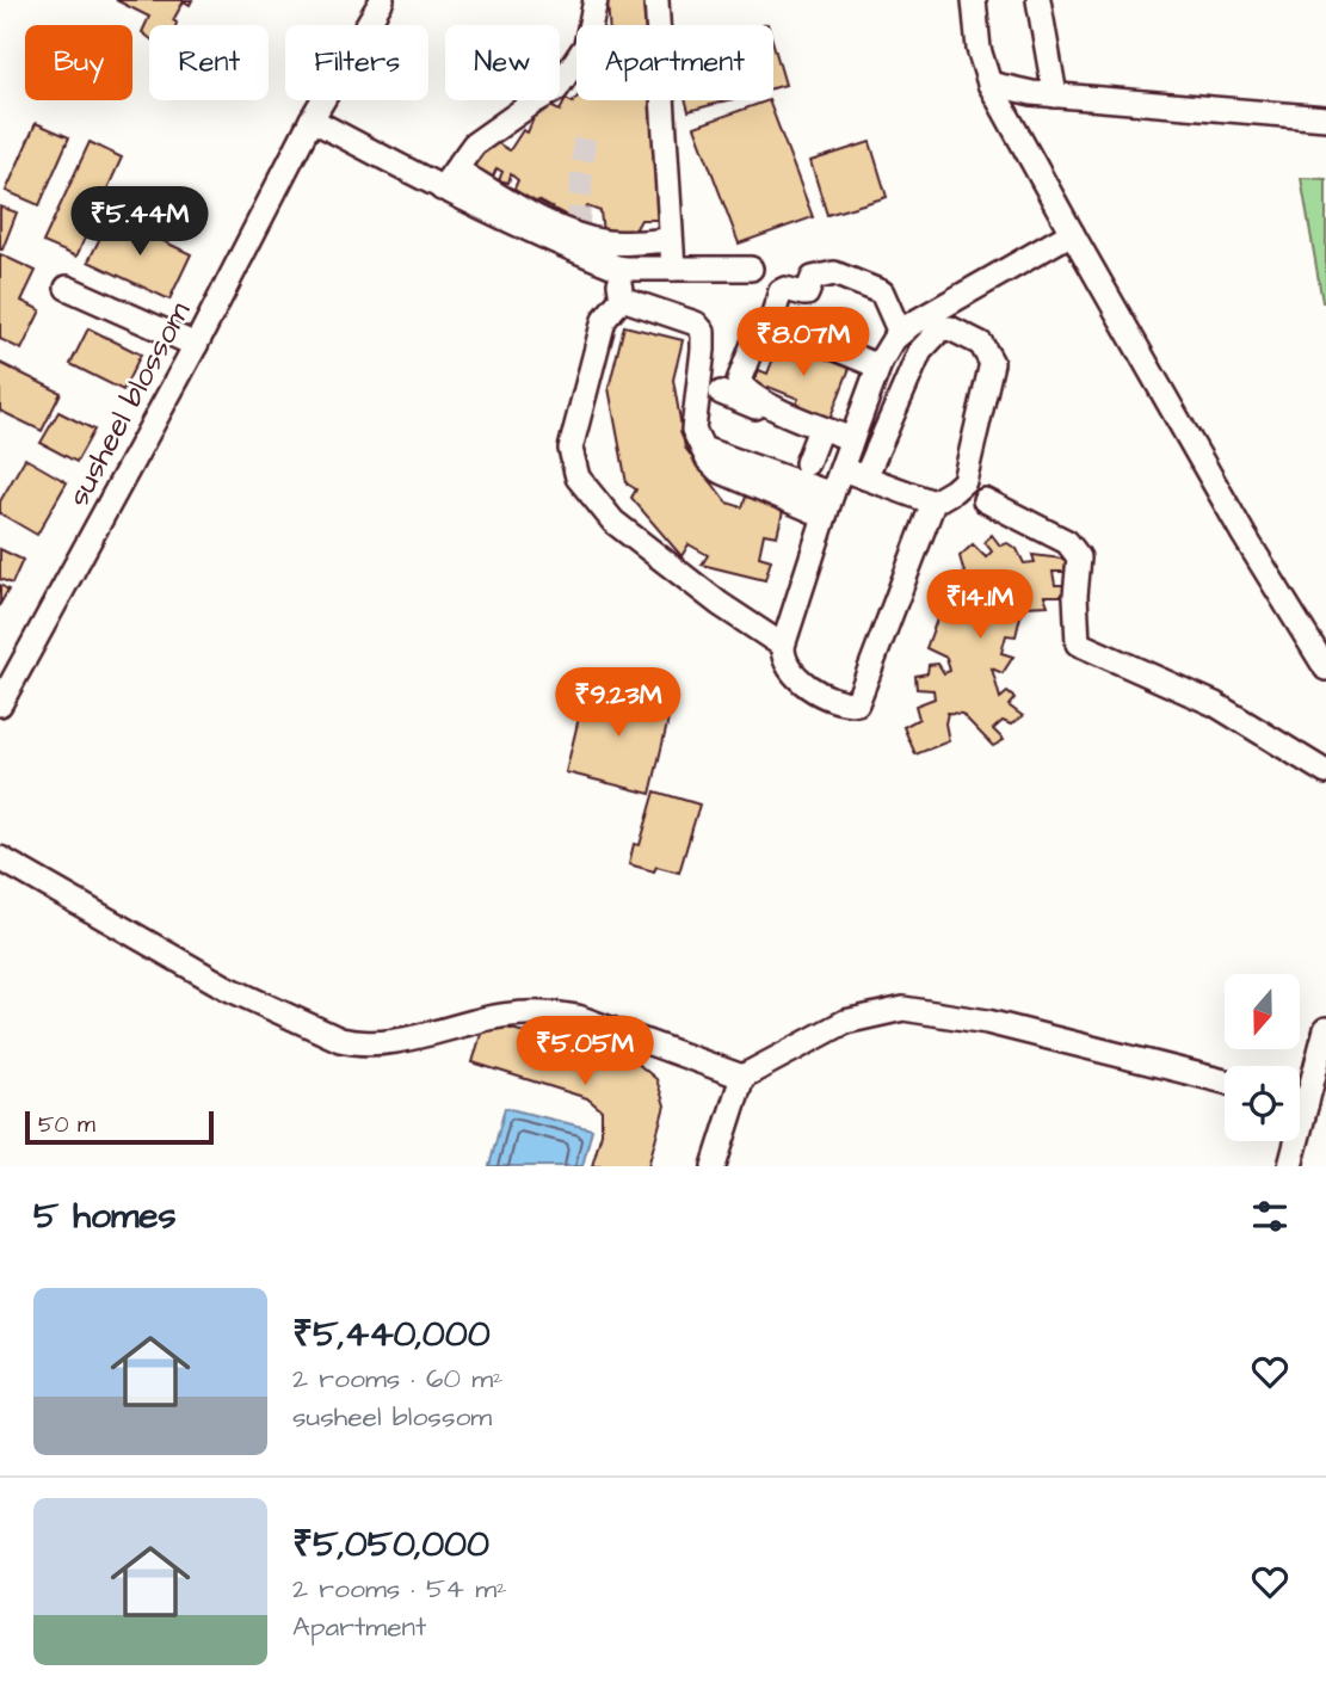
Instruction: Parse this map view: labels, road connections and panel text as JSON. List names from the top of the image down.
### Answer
{
  "streets": {
    "street": ["susheel blossom"]
  },
  "scale_bar": "50 m",
  "north": "bottom",
  "page": {
    "chip": [
      "Buy",
      "Rent",
      "Filters",
      "New",
      "Apartment"
    ],
    "price": [
      "₹5.44M",
      "₹8.07M",
      "₹14.1M",
      "₹9.23M",
      "₹5.05M"
    ],
    "scale": "50 m",
    "heading": "5 homes",
    "list": [
      {
        "name": "₹5,440,000",
        "note": "2 rooms · 60 m² · susheel blossom"
      },
      {
        "name": "₹5,050,000",
        "note": "2 rooms · 54 m² · Apartment"
      }
    ]
  }
}
